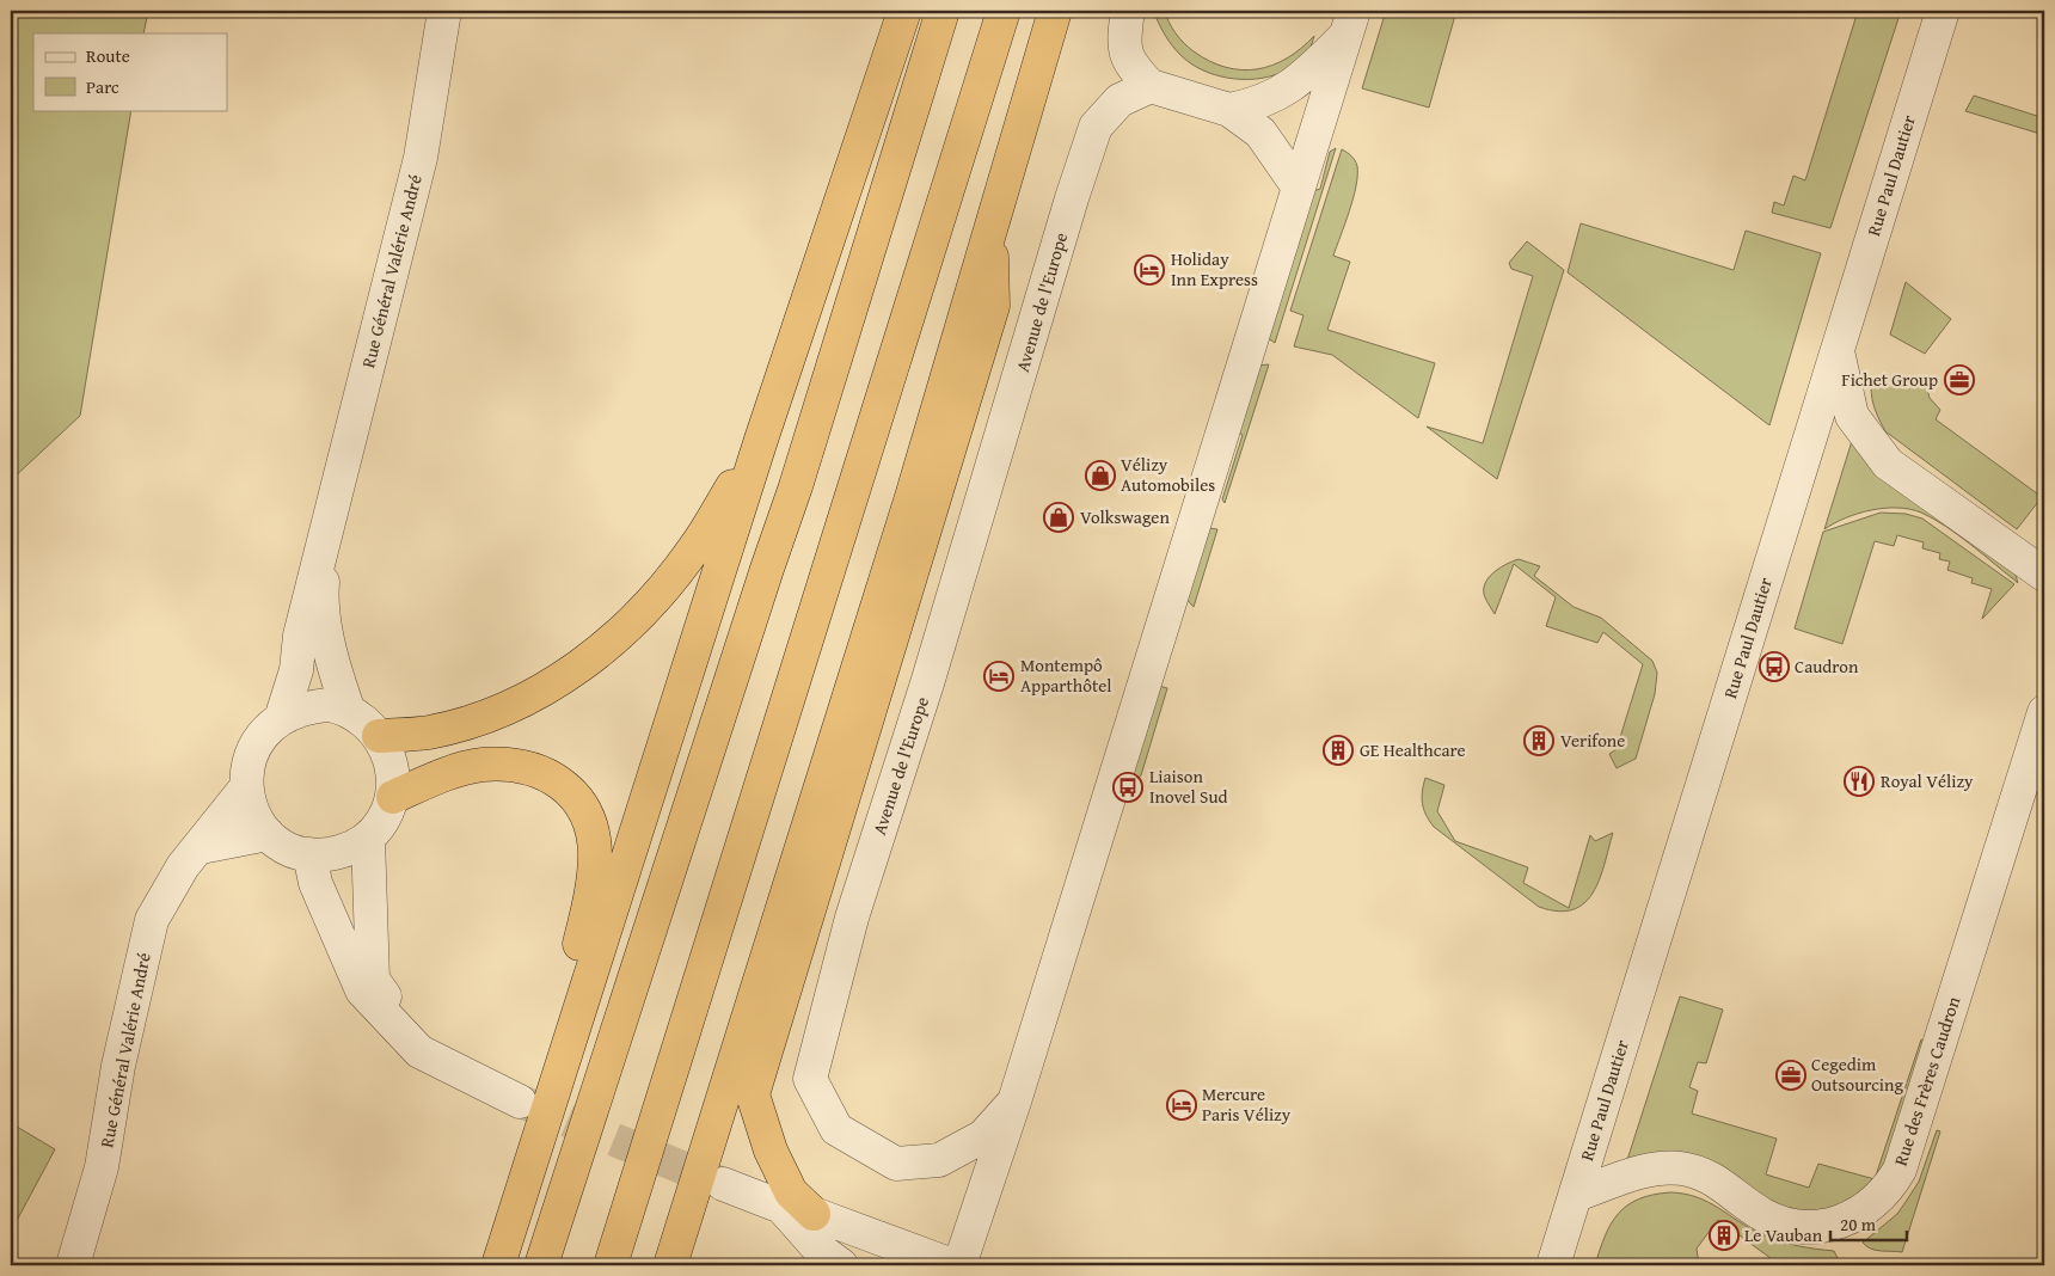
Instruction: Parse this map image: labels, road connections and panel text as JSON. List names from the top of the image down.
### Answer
{
  "streets": {
    "street": [
      "Rue Paul Dautier",
      "Rue Général Valérie André",
      "Avenue de l'Europe",
      "Rue des Frères Caudron"
    ]
  },
  "crossings": [
    ["Rue Paul Dautier", "Rue des Frères Caudron"]
  ],
  "places": {
    "hotel": ["Holiday Inn Express", "Montempô Apparthôtel", "Mercure Paris Vélizy"],
    "office": ["Fichet Group", "Cegedim Outsourcing"],
    "shop": ["Vélizy Automobiles", "Volkswagen"],
    "bus stop": ["Caudron", "Liaison Inovel Sud"],
    "building": ["Verifone", "GE Healthcare", "Le Vauban"],
    "restaurant": ["Royal Vélizy"]
  },
  "legend": ["Route", "Parc"],
  "scale_bar": "20 m"
}
